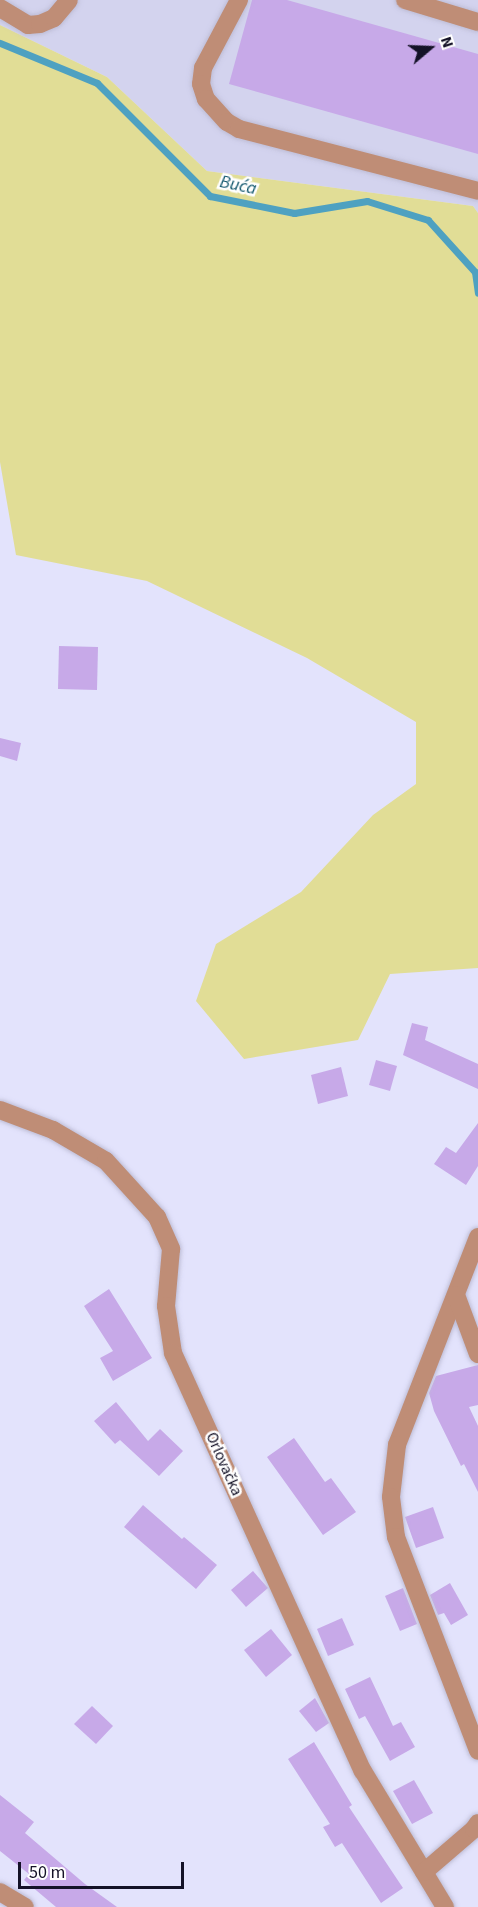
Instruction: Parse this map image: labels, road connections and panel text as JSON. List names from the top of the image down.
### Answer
{
  "streets": {
    "street": ["Orlovačka"]
  },
  "water": ["Buća"],
  "scale_bar": "50 m",
  "north": "right"
}
